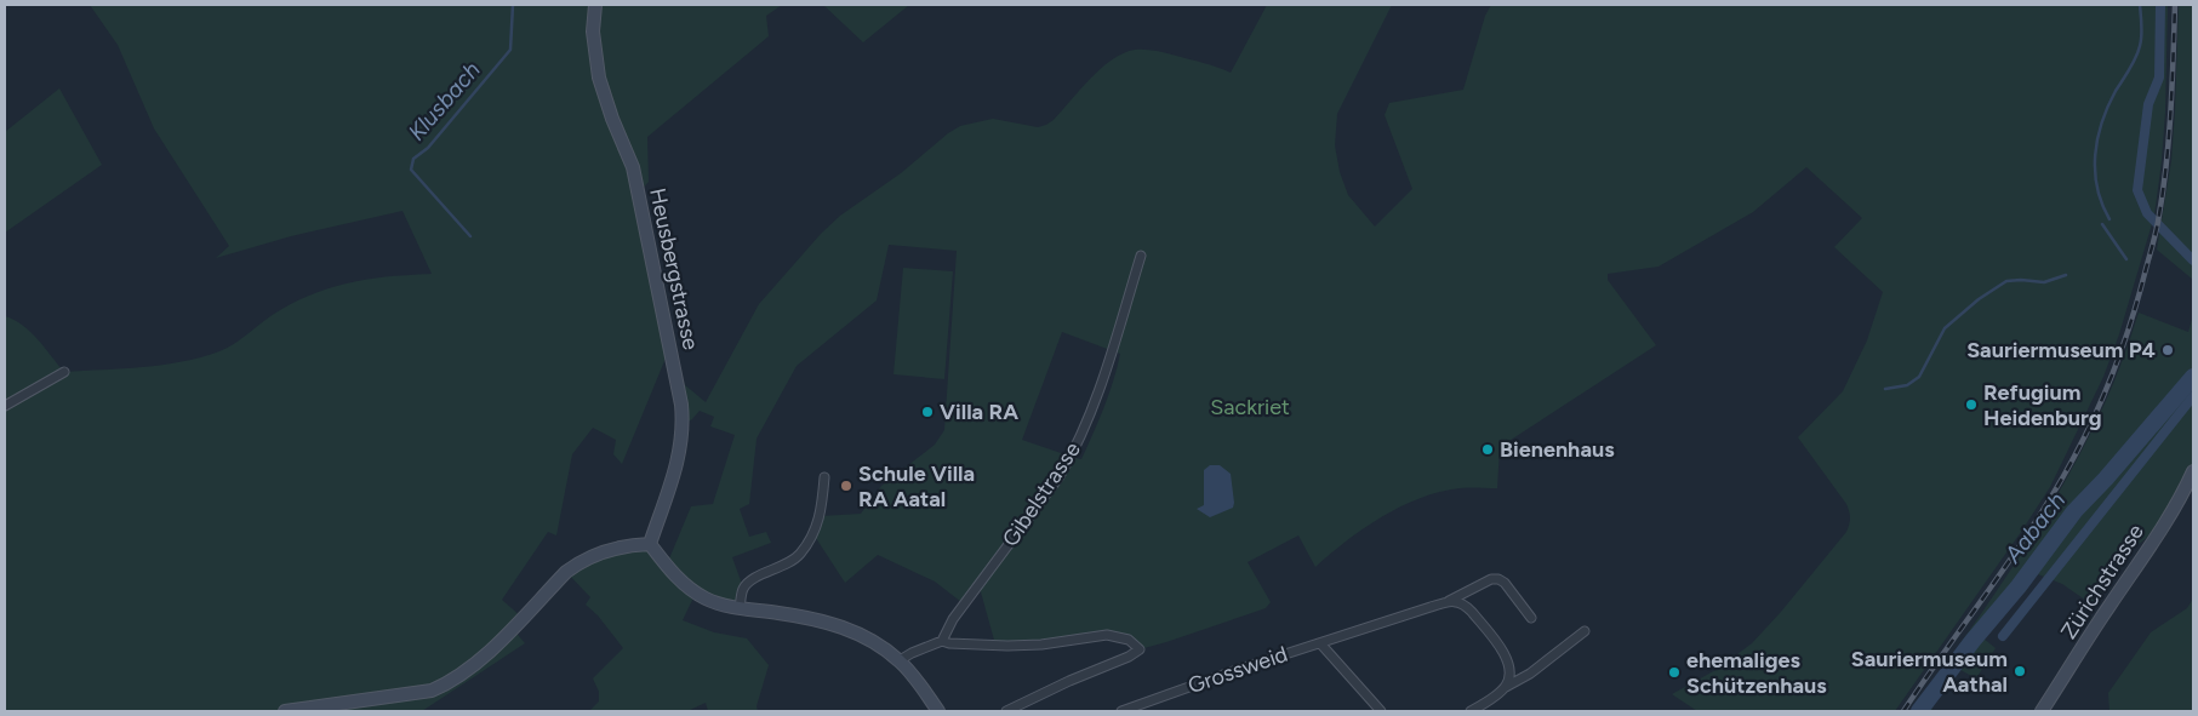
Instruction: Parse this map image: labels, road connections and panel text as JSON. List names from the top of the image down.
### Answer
{
  "streets": {
    "street": [
      "Heusbergstrasse",
      "Gibelstrasse",
      "Zürichstrasse",
      "Grossweid"
    ]
  },
  "water": ["Klusbach", "Aabach"],
  "parks": ["Sackriet"],
  "places": [
    "Sauriermuseum P4",
    "Refugium Heidenburg",
    "Villa RA",
    "Bienenhaus",
    "Schule Villa RA Aatal",
    "Sauriermuseum Aathal",
    "ehemaliges Schützenhaus"
  ]
}
